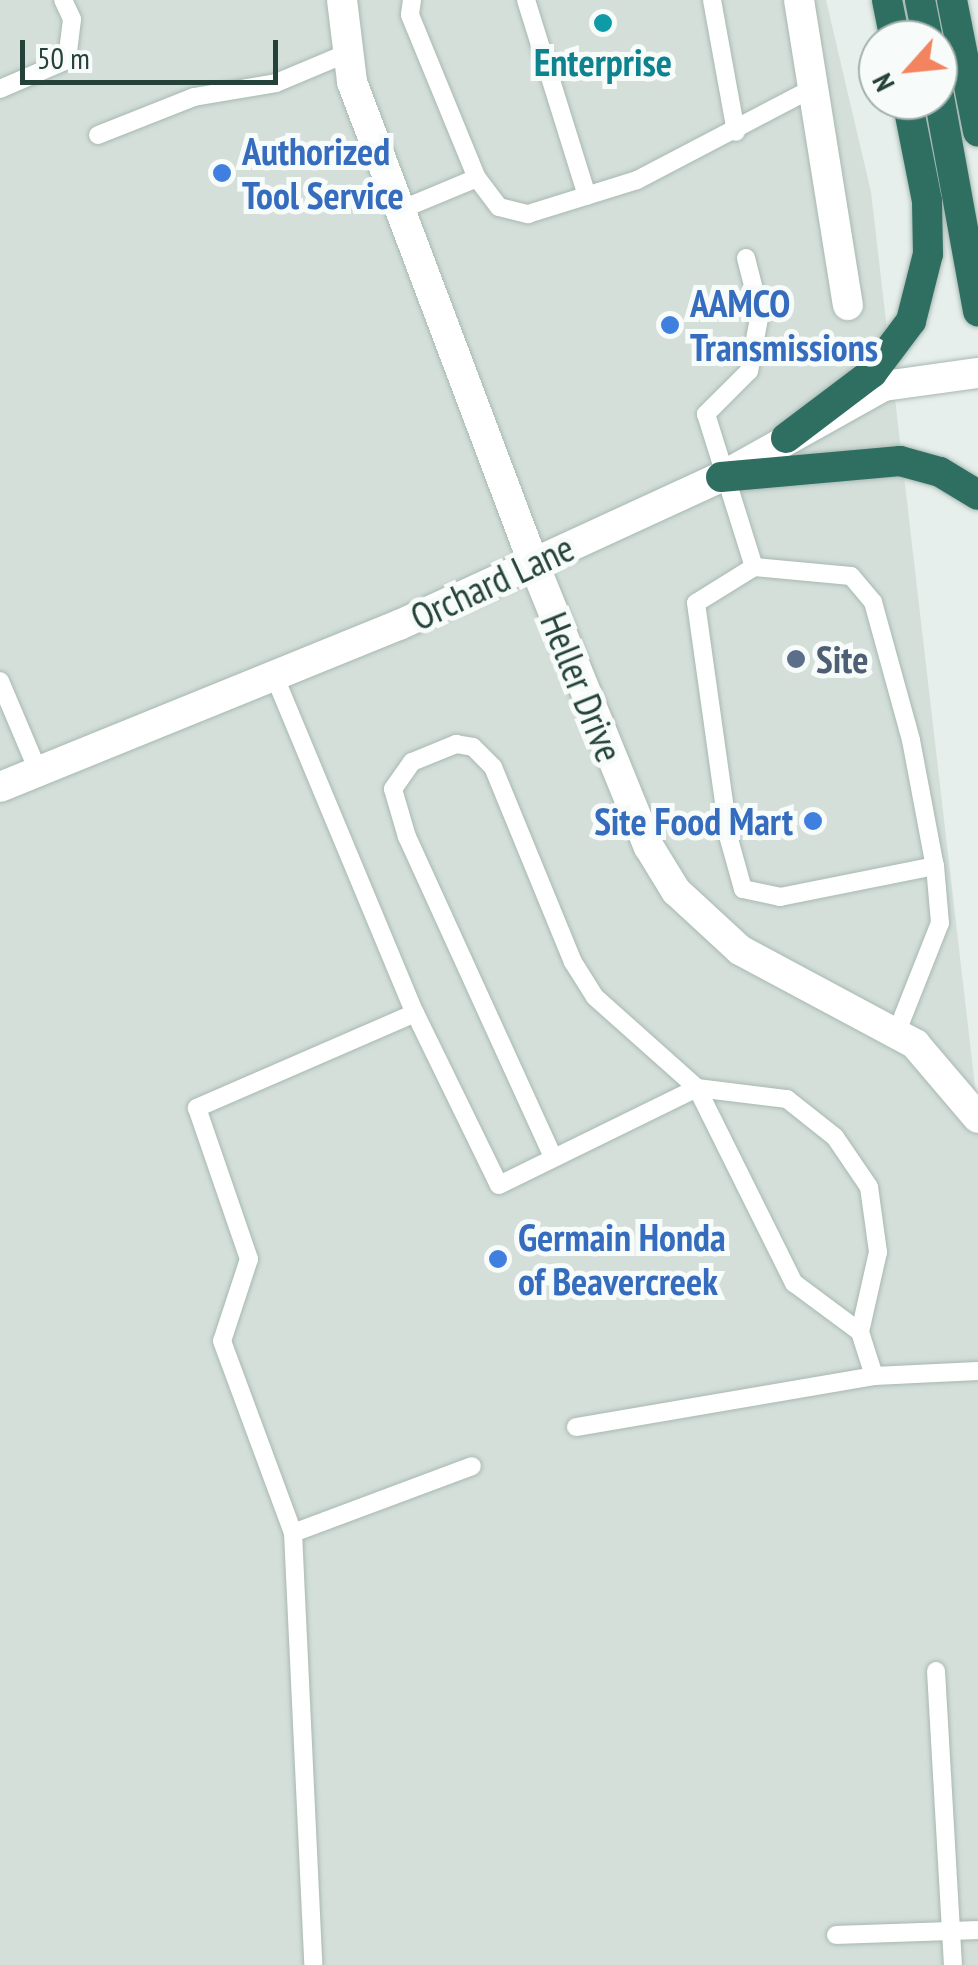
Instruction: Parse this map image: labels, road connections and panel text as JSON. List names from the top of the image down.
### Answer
{
  "streets": {
    "street": ["Orchard Lane", "Heller Drive"]
  },
  "crossings": [
    ["Orchard Lane", "Heller Drive"]
  ],
  "places": [
    "Enterprise",
    "Authorized Tool Service",
    "AAMCO Transmissions",
    "Site",
    "Site Food Mart",
    "Germain Honda of Beavercreek"
  ],
  "scale_bar": "50 m",
  "north": "bottom left"
}
